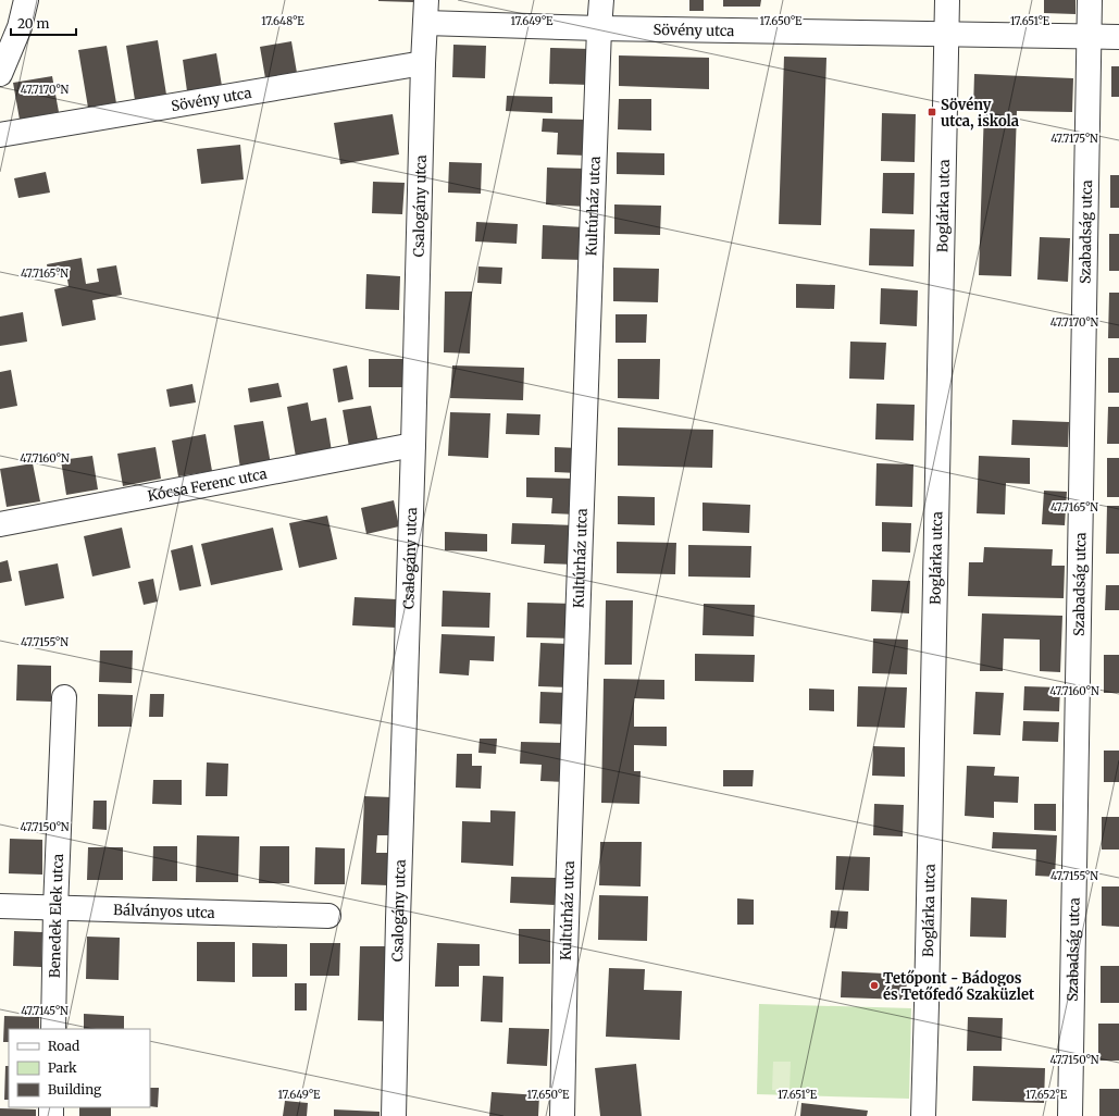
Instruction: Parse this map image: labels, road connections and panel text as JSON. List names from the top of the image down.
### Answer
{
  "streets": {
    "street": [
      "Sövény utca",
      "Csalogány utca",
      "Kultúrház utca",
      "Boglárka utca",
      "Szabadság utca",
      "Kócsa Ferenc utca",
      "Bálványos utca",
      "Benedek Elek utca"
    ]
  },
  "crossings": [
    ["Sövény utca", "Csalogány utca"],
    ["Sövény utca", "Kultúrház utca"],
    ["Sövény utca", "Boglárka utca"],
    ["Sövény utca", "Szabadság utca"],
    ["Csalogány utca", "Kócsa Ferenc utca"],
    ["Bálványos utca", "Benedek Elek utca"]
  ],
  "places": {
    "transit": ["Sövény utca, iskola"],
    "other": ["Tetőpont - Bádogos és Tetőfedő Szaküzlet"]
  },
  "legend": ["Road", "Park", "Building"],
  "scale_bar": "20 m",
  "coordinates": [
    "17.648°E",
    "17.649°E",
    "17.650°E",
    "17.651°E",
    "47.7170°N",
    "47.7175°N",
    "47.7165°N",
    "47.7160°N",
    "47.7155°N",
    "47.7150°N",
    "47.7145°N",
    "17.652°E"
  ]
}
